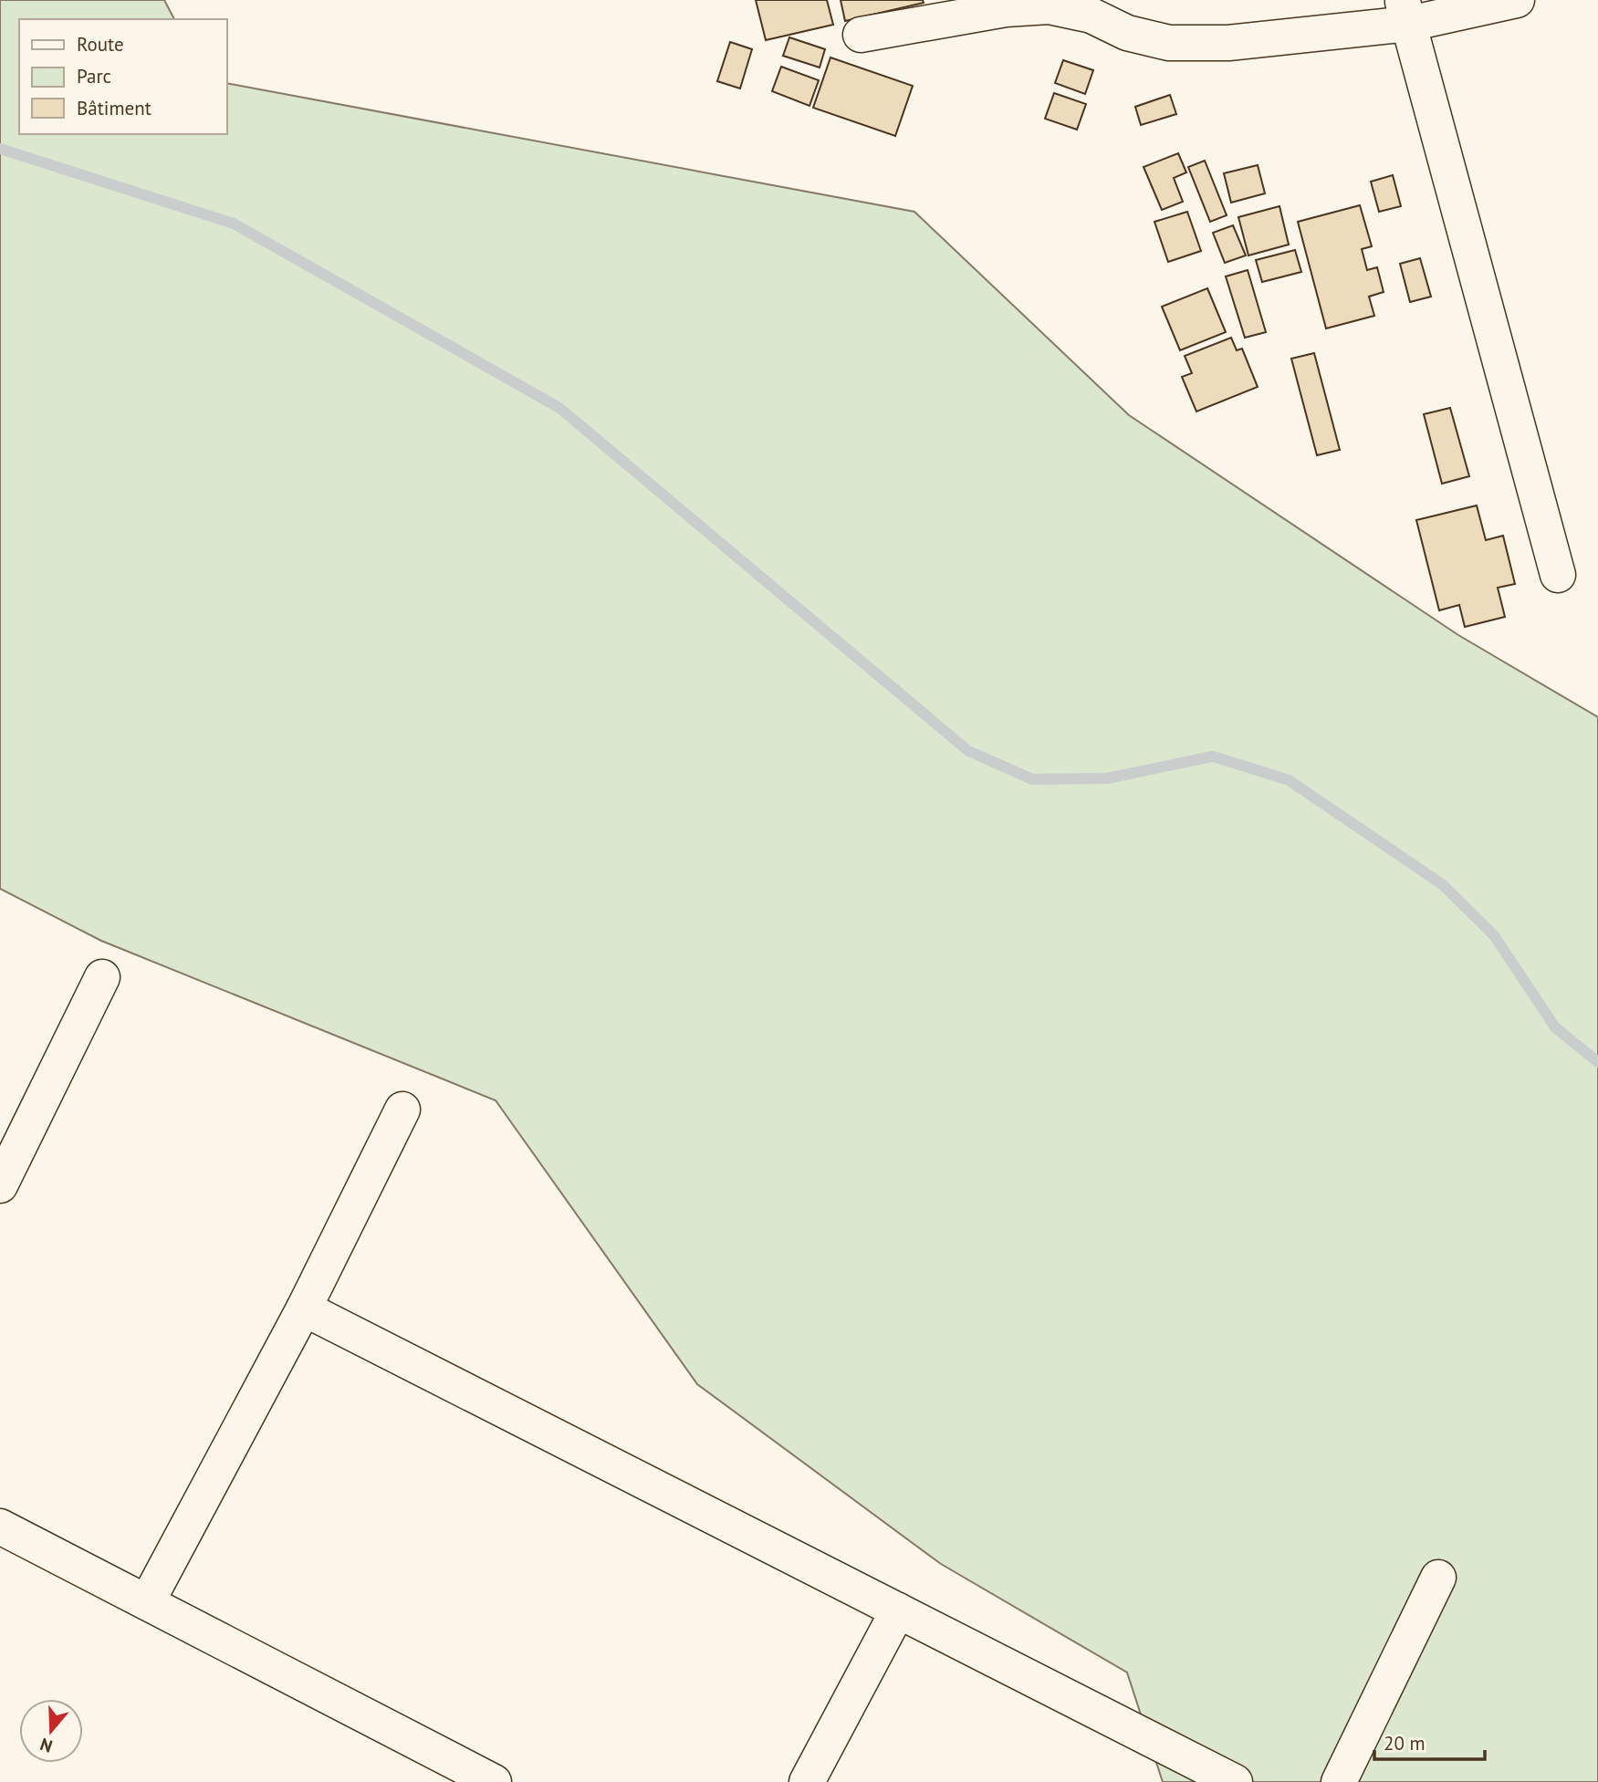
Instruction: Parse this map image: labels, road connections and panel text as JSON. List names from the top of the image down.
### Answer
{
  "legend": ["Route", "Parc", "Bâtiment"],
  "scale_bar": "20 m",
  "north": "bottom"
}
